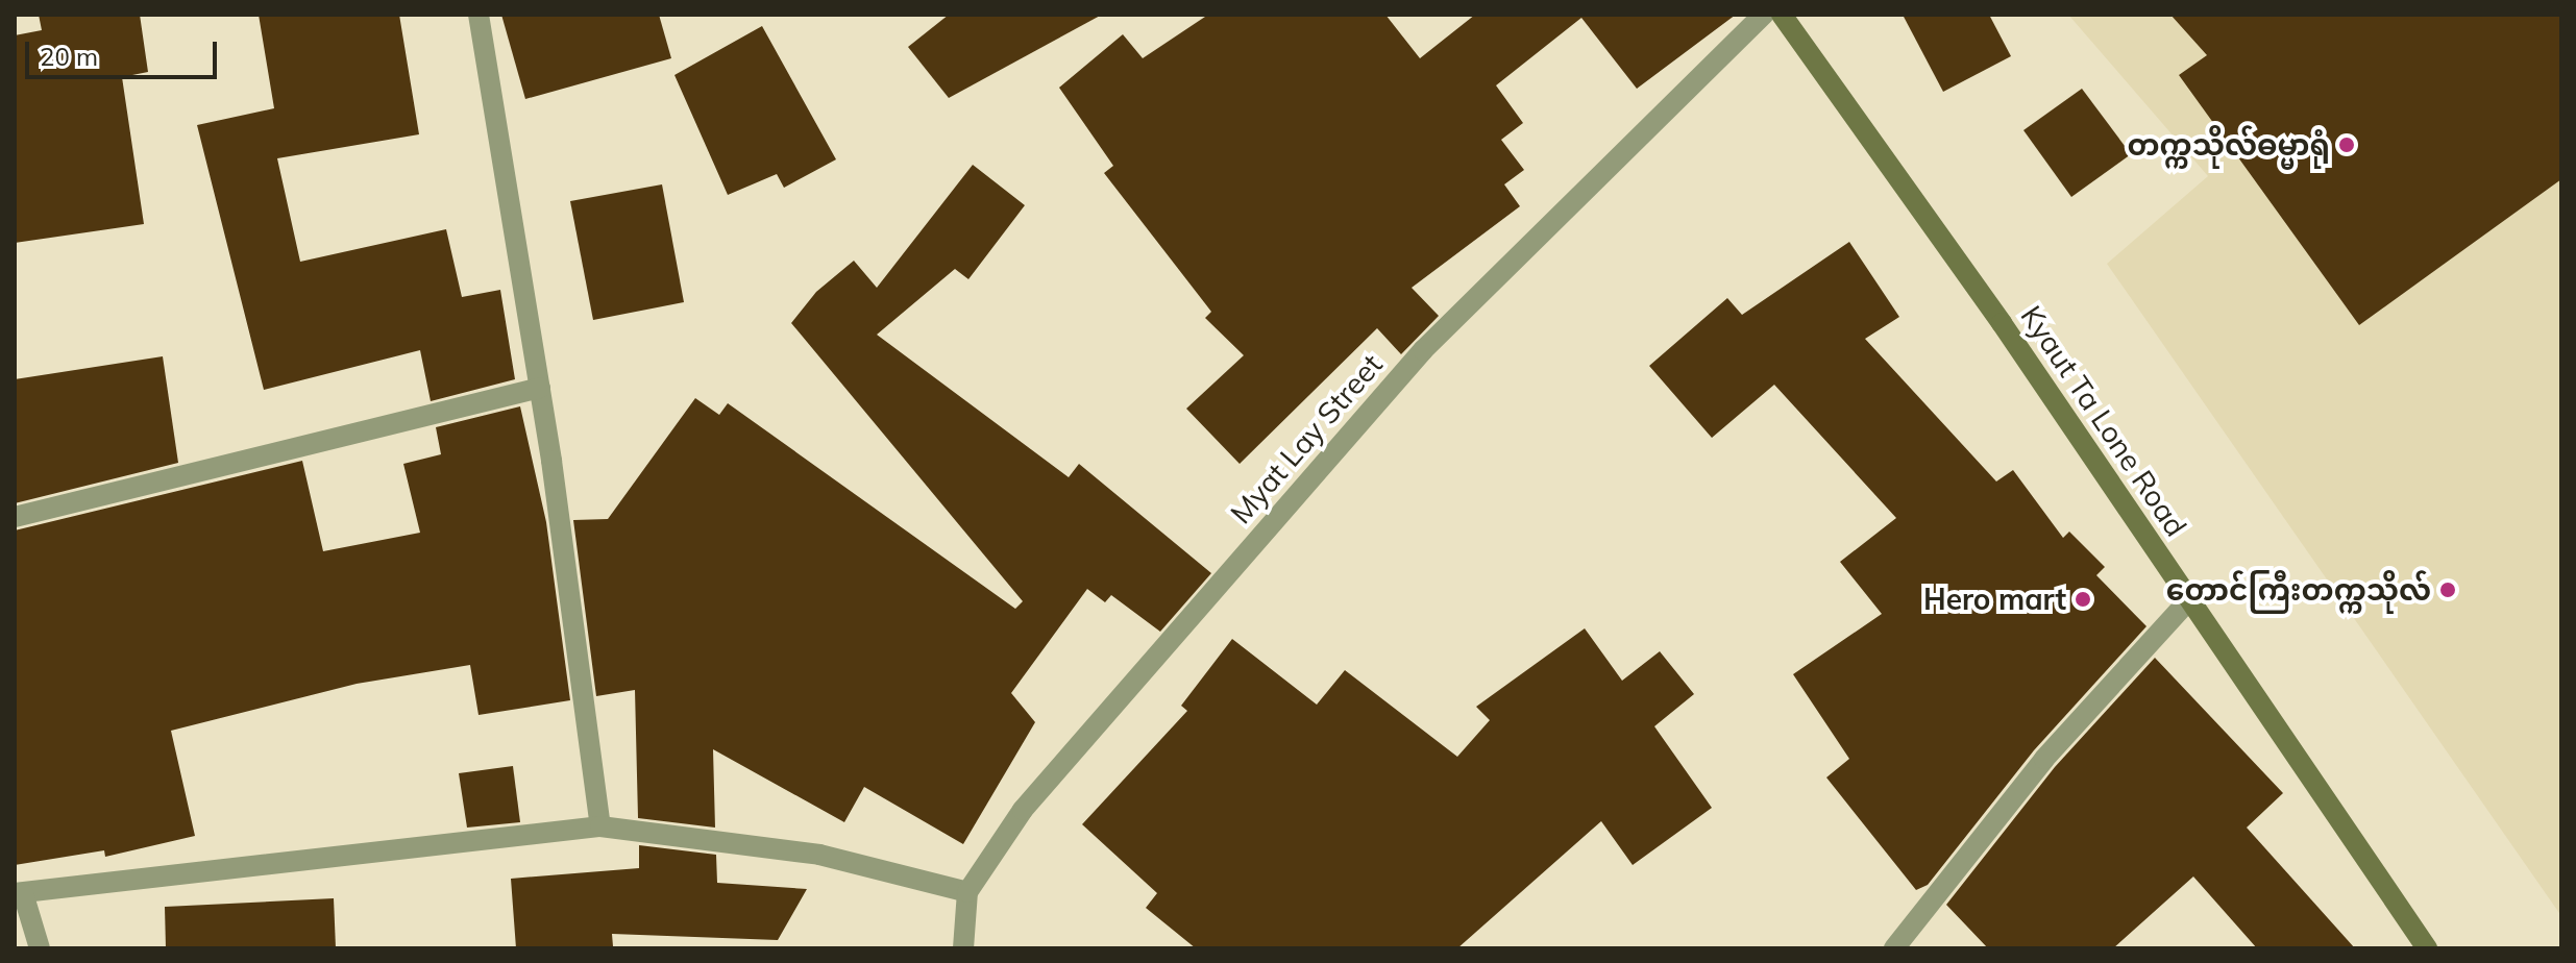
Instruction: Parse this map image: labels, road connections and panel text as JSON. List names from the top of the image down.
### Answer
{
  "streets": {
    "main road": ["Kyaut Ta Lone Road"],
    "street": ["Myat Lay Street"]
  },
  "places": ["တက္ကသိုလ်ဓမ္မာရုံ", "တောင်ကြီးတက္ကသိုလ်", "Hero mart"],
  "scale_bar": "20 m"
}
